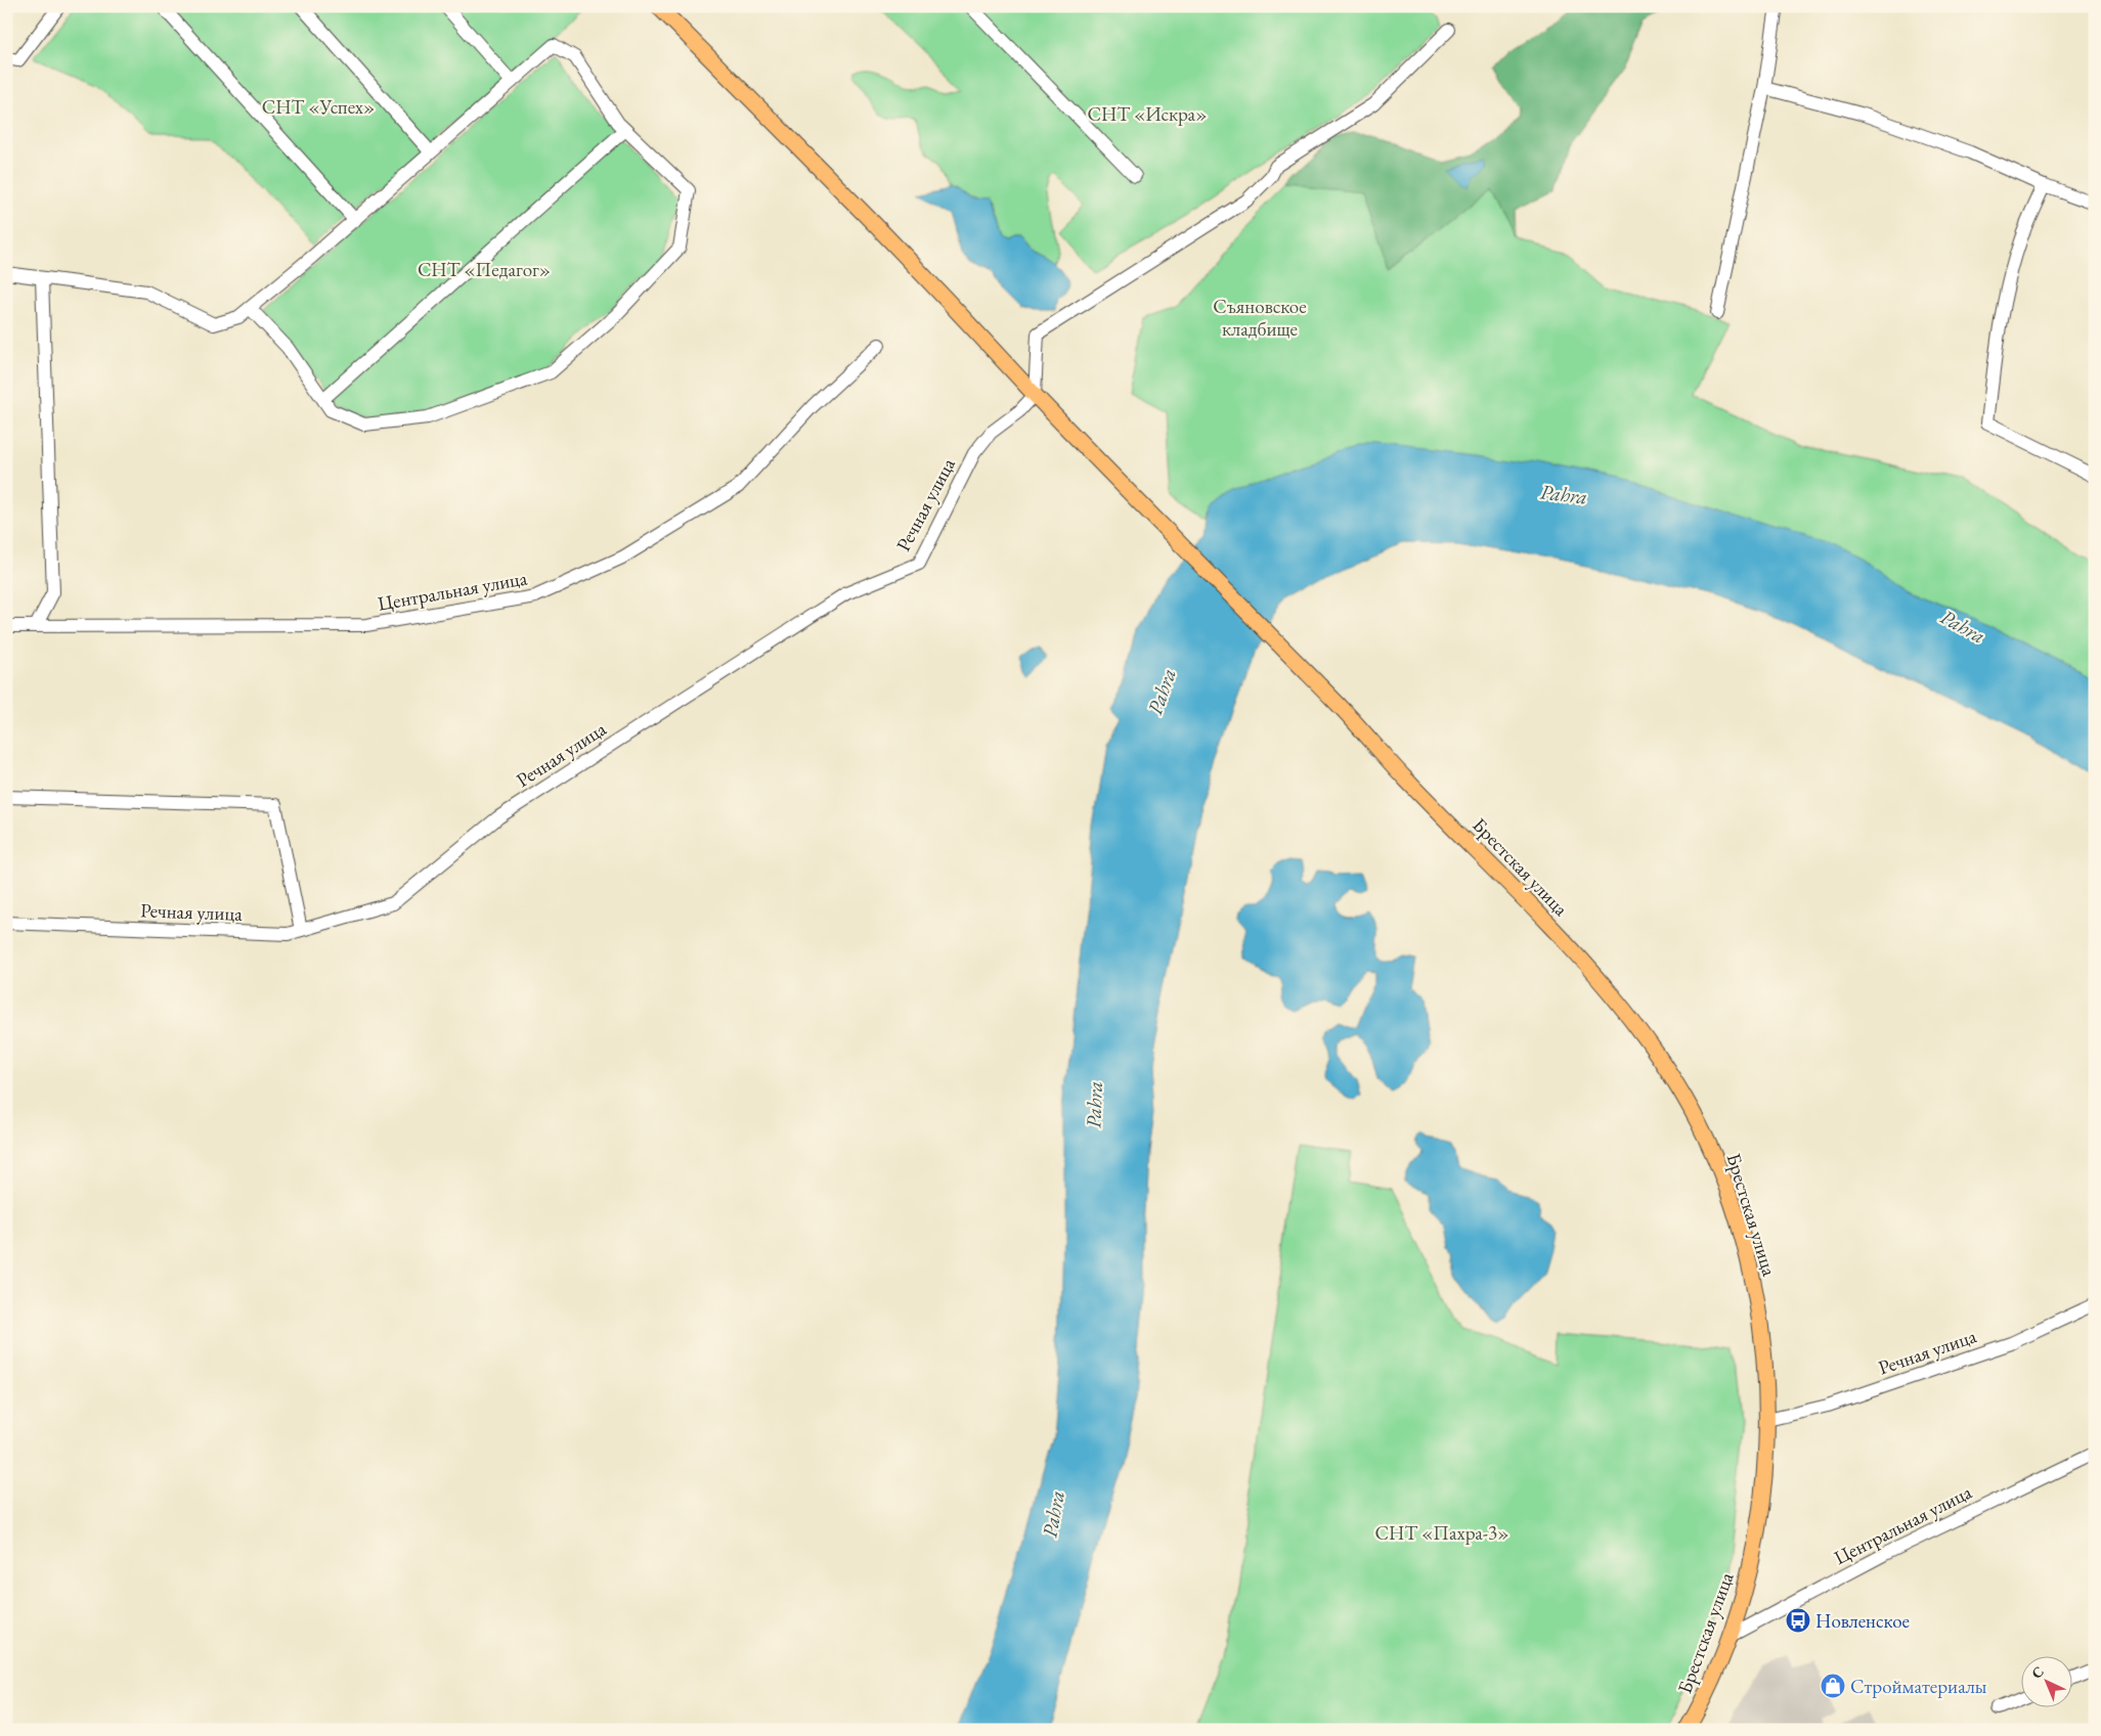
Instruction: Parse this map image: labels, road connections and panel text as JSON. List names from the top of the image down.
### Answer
{
  "streets": {
    "main road": ["Брестская улица"],
    "street": ["Речная улица", "Центральная улица"]
  },
  "crossings": [
    ["Речная улица", "Брестская улица"],
    ["Центральная улица", "Брестская улица"]
  ],
  "water": ["Pahra"],
  "parks": [
    "СНТ «Успех»",
    "СНТ «Искра»",
    "СНТ «Педагог»",
    "Съяновское кладбище",
    "СНТ «Пахра-3»"
  ],
  "places": {
    "bus stop": ["Новленское"],
    "shop": ["Стройматериалы"]
  },
  "north": "top left"
}
